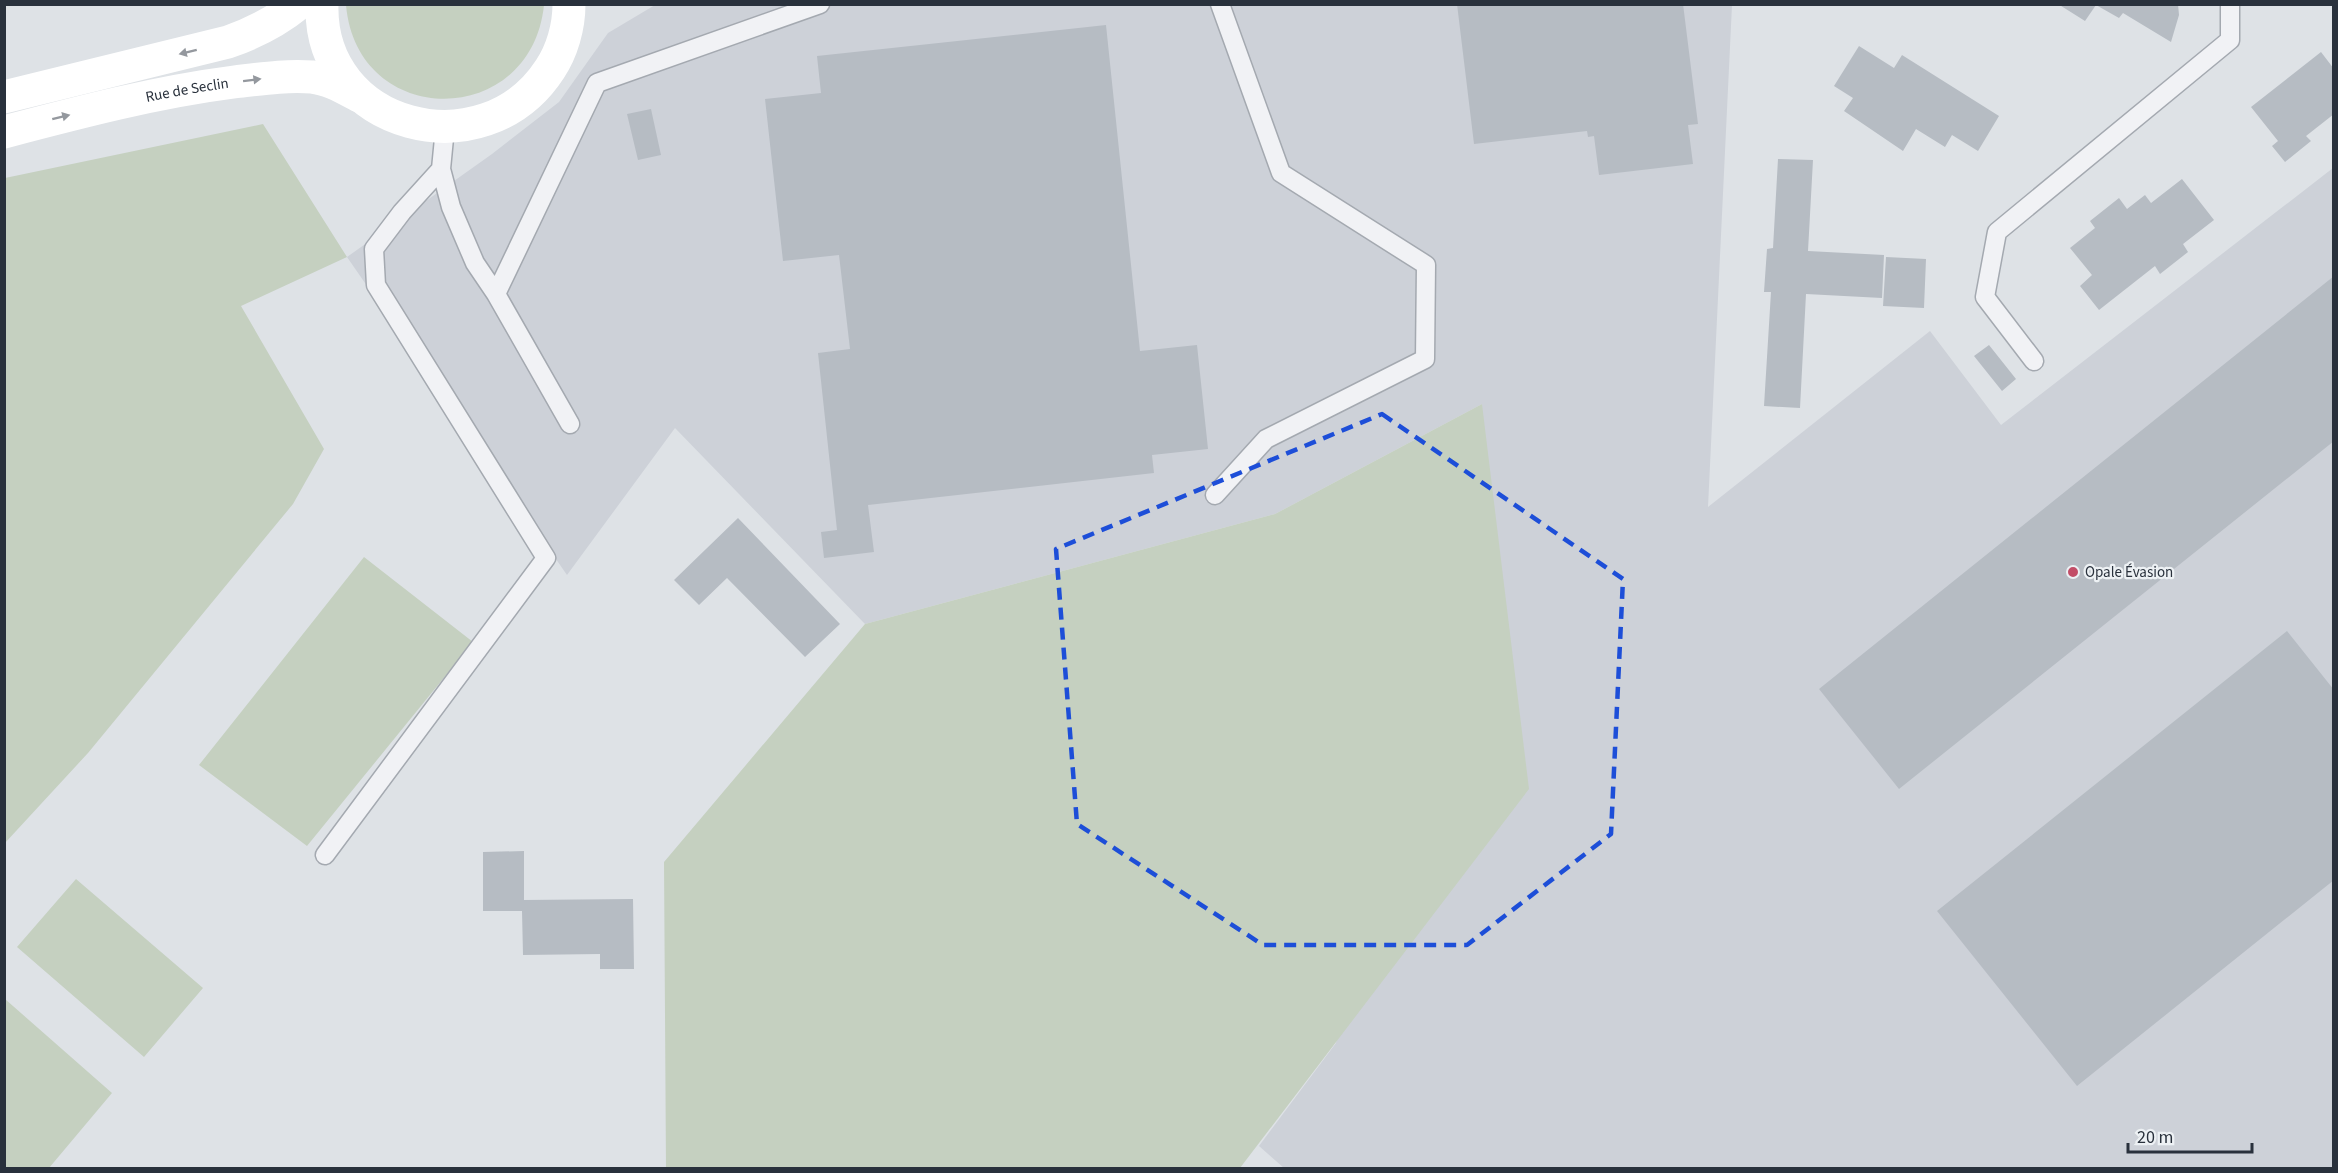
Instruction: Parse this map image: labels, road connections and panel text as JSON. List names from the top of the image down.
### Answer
{
  "streets": {
    "main road": ["Rue de Seclin"]
  },
  "places": ["Opale Évasion"],
  "scale_bar": "20 m"
}
